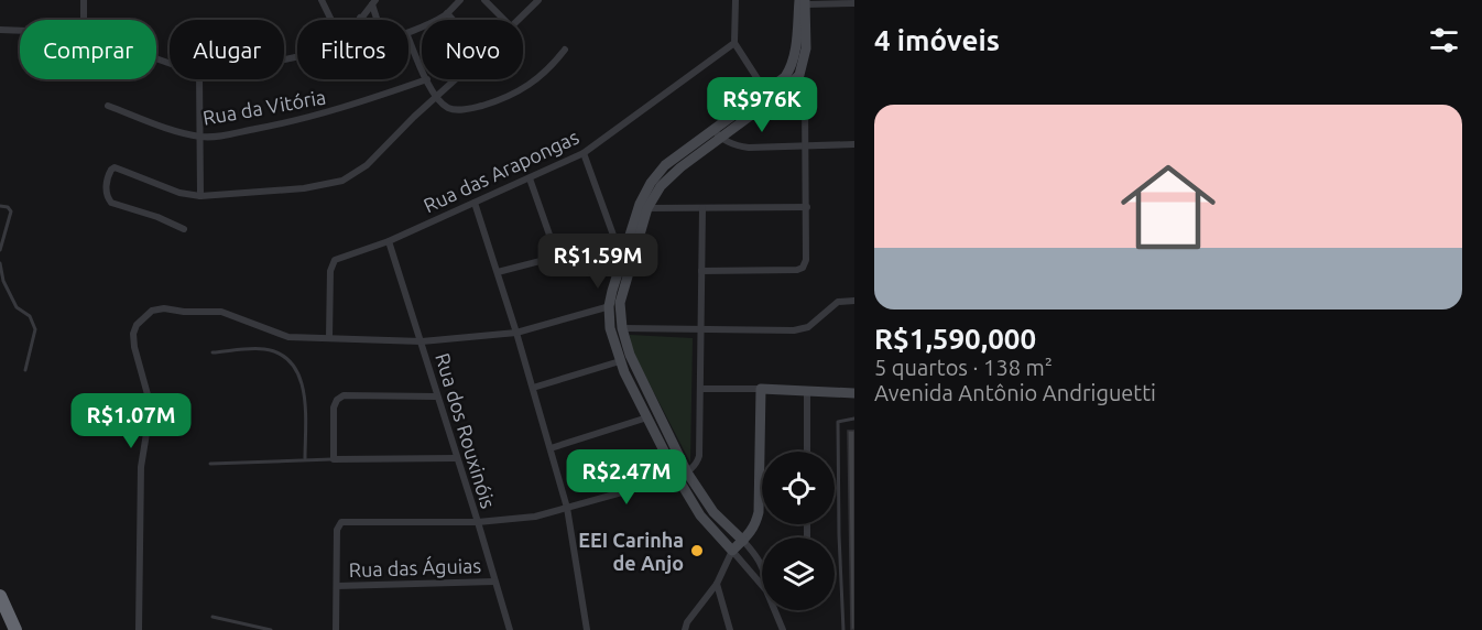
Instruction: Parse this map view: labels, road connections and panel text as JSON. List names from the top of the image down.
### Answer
{
  "streets": {
    "street": [
      "Rua da Vitória",
      "Rua das Arapongas",
      "Rua dos Rouxinóis",
      "Rua das Águias"
    ]
  },
  "crossings": [
    ["Rua das Arapongas", "Rua dos Rouxinóis"],
    ["Rua dos Rouxinóis", "Rua das Águias"]
  ],
  "places": ["EEI Carinha de Anjo"],
  "page": {
    "heading": "4 imóveis",
    "chip": [
      "Comprar",
      "Alugar",
      "Filtros",
      "Novo"
    ],
    "price": [
      "R$976K",
      "R$1.59M",
      "R$1.07M",
      "R$2.47M"
    ],
    "list": [
      {
        "name": "R$1,590,000",
        "note": "5 quartos · 138 m² · Avenida Antônio Andriguetti"
      }
    ]
  }
}
